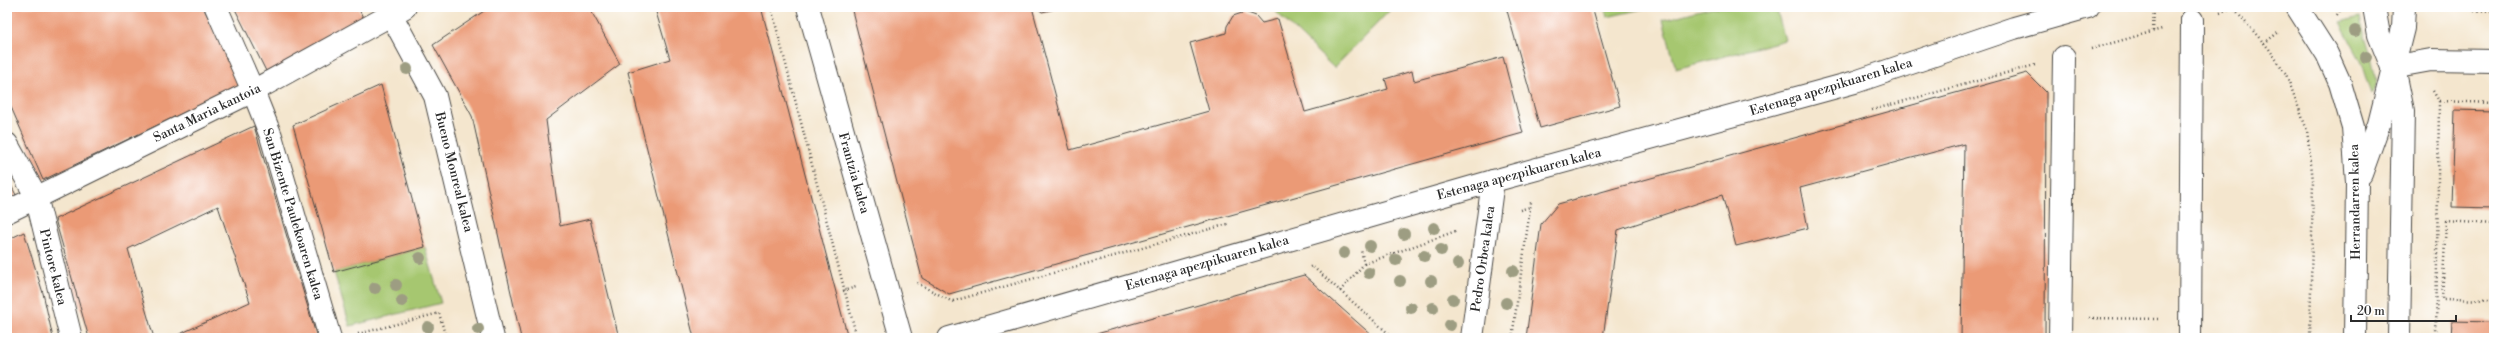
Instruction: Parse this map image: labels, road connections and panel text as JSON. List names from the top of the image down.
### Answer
{
  "streets": {
    "street": [
      "Estenaga apezpikuaren kalea",
      "Santa Maria kantoia",
      "Bueno Monreal kalea",
      "Frantzia kalea",
      "Herrandarren kalea",
      "San Bizente Paulekoaren kalea",
      "Pedro Orbea kalea",
      "Pintore kalea"
    ]
  },
  "crossings": [
    ["Estenaga apezpikuaren kalea", "Pedro Orbea kalea"],
    ["Santa Maria kantoia", "Bueno Monreal kalea"],
    ["Santa Maria kantoia", "San Bizente Paulekoaren kalea"],
    ["Santa Maria kantoia", "Pintore kalea"]
  ],
  "scale_bar": "20 m"
}
